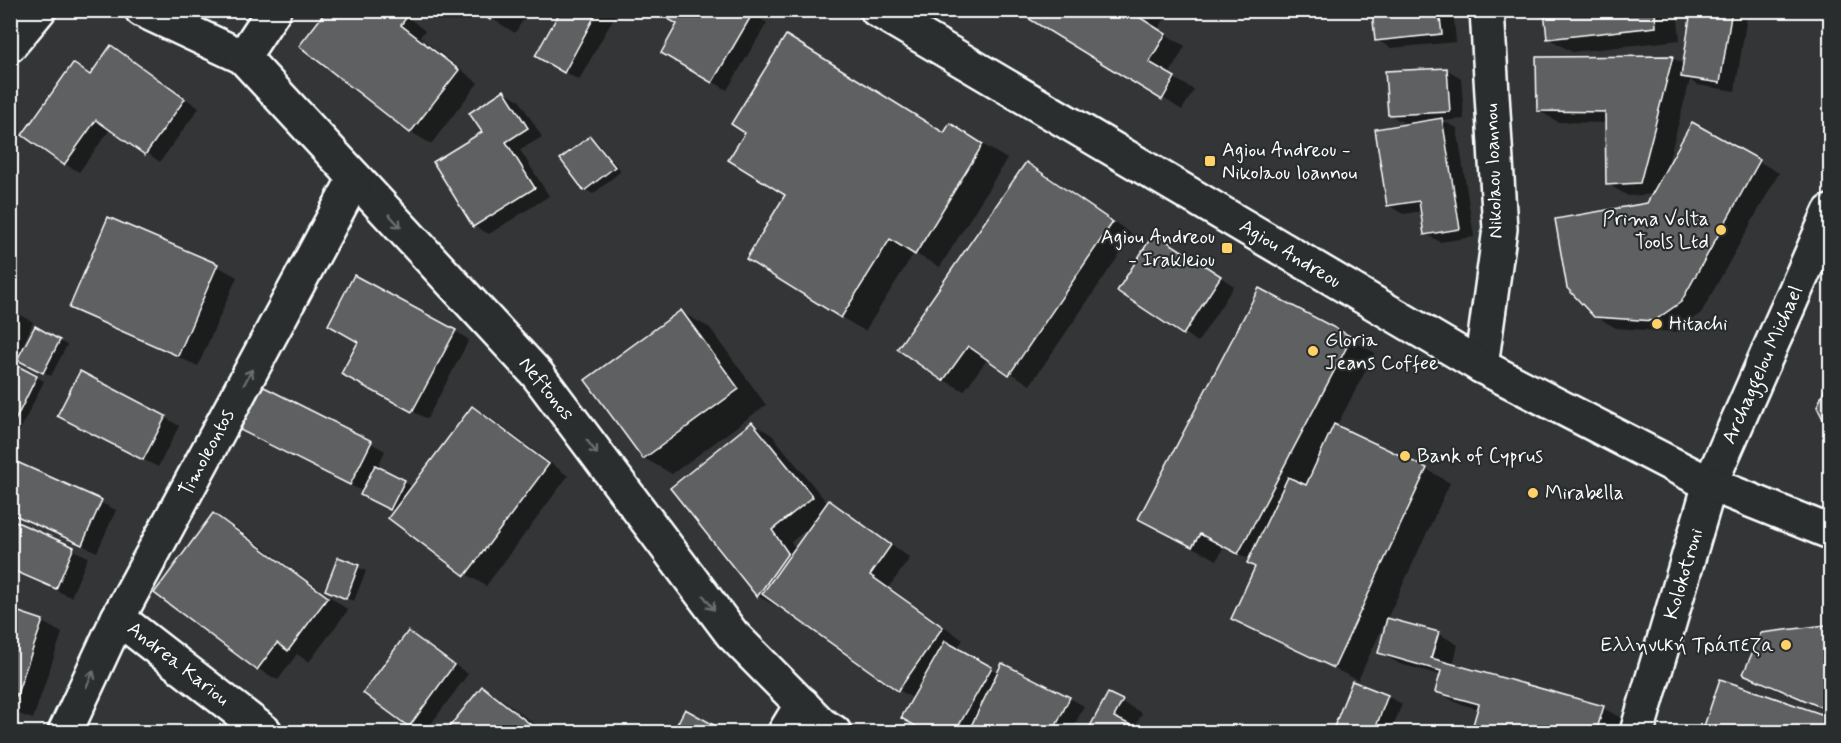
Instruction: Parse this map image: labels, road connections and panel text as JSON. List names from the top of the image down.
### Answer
{
  "streets": {
    "street": [
      "Nikolaou Ioannou",
      "Agiou Andreou",
      "Archaggelou Michael",
      "Neftonos",
      "Timoleontos",
      "Kolokotroni",
      "Andrea Kariou"
    ]
  },
  "crossings": [
    ["Nikolaou Ioannou", "Agiou Andreou"],
    ["Agiou Andreou", "Archaggelou Michael"],
    ["Agiou Andreou", "Kolokotroni"],
    ["Archaggelou Michael", "Kolokotroni"],
    ["Neftonos", "Timoleontos"],
    ["Timoleontos", "Andrea Kariou"]
  ],
  "one_way": ["Neftonos", "Timoleontos"],
  "places": {
    "transit": ["Agiou Andreou - Nikolaou Ioannou", "Agiou Andreou - Irakleiou"],
    "other": [
      "Prima Volta Tools Ltd",
      "Hitachi",
      "Gloria Jeans Coffee",
      "Bank of Cyprus",
      "Mirabella",
      "Ελληνική Τράπεζα"
    ]
  }
}
